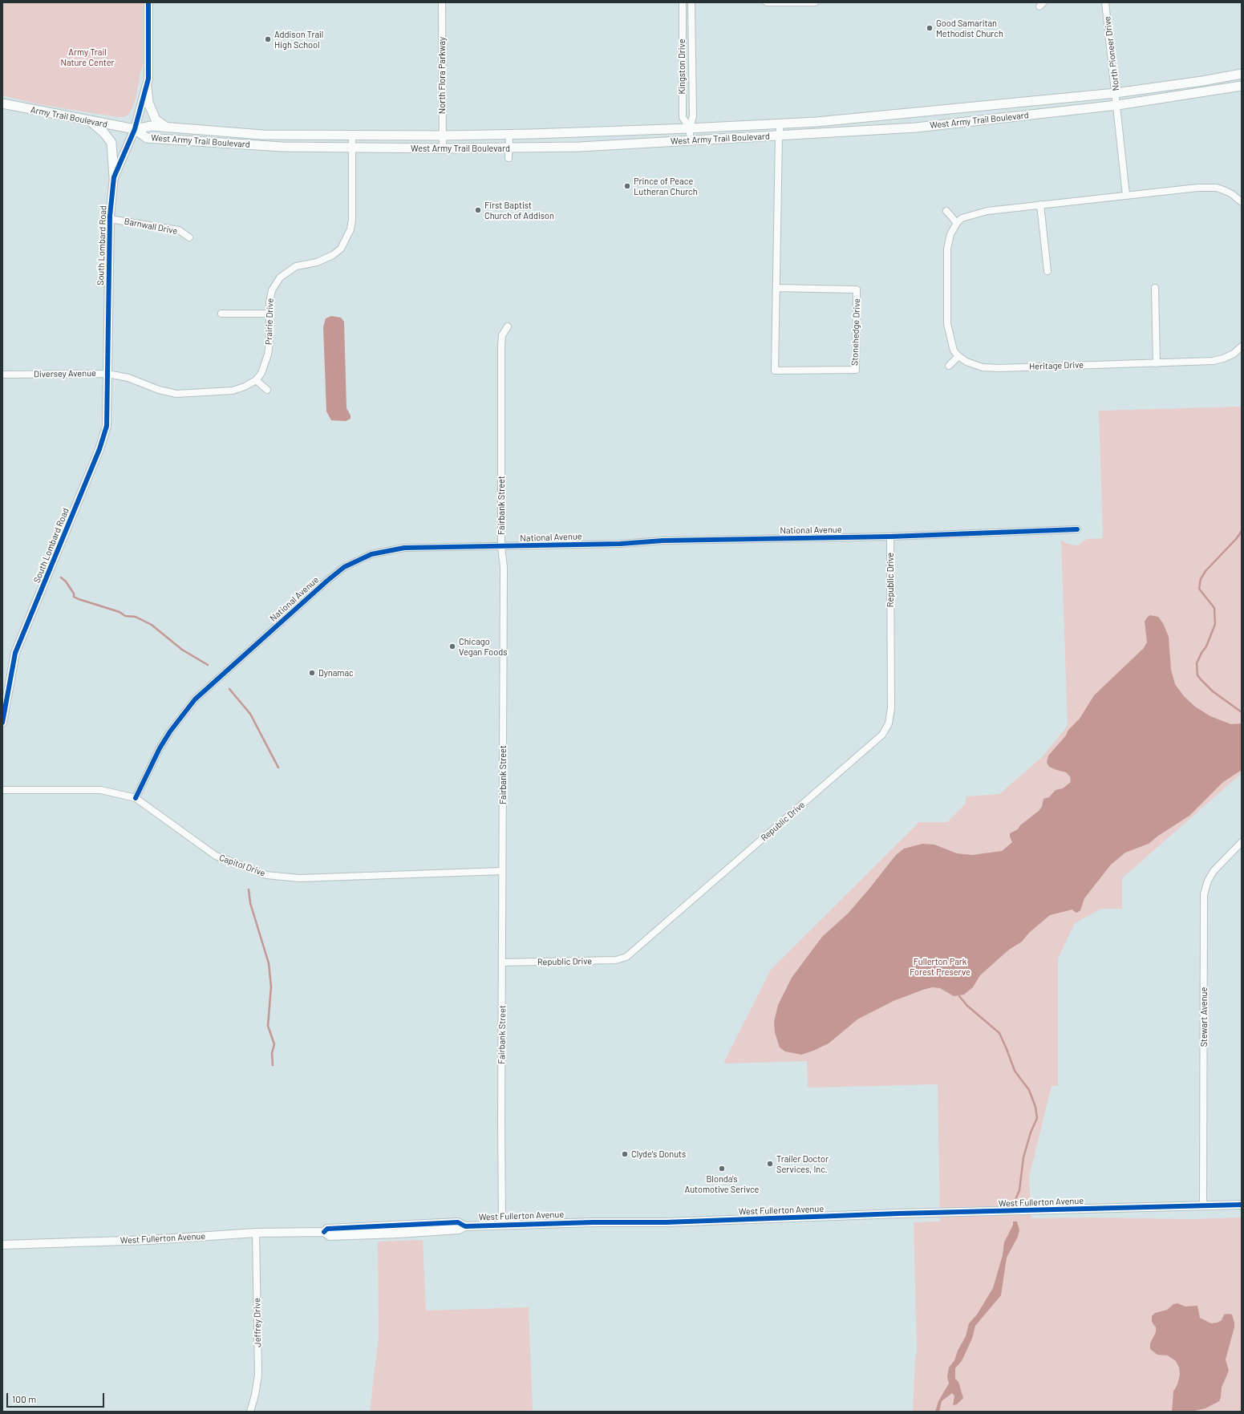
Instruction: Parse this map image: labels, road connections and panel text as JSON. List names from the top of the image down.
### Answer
{
  "streets": {
    "main road": ["Army Trail Boulevard", "West Army Trail Boulevard"],
    "street": [
      "North Pioneer Drive",
      "Kingston Drive",
      "North Flora Parkway",
      "Barnwall Drive",
      "South Lombard Road",
      "Prairie Drive",
      "Stonehedge Drive",
      "Heritage Drive",
      "Diversey Avenue",
      "Fairbank Street",
      "National Avenue",
      "Republic Drive",
      "Capitol Drive",
      "Stewart Avenue",
      "West Fullerton Avenue",
      "Jeffrey Drive"
    ]
  },
  "crossings": [
    ["North Pioneer Drive", "West Army Trail Boulevard"],
    ["Kingston Drive", "West Army Trail Boulevard"],
    ["North Flora Parkway", "West Army Trail Boulevard"],
    ["Army Trail Boulevard", "West Army Trail Boulevard"],
    ["Army Trail Boulevard", "South Lombard Road"],
    ["West Army Trail Boulevard", "South Lombard Road"],
    ["West Army Trail Boulevard", "Prairie Drive"],
    ["West Army Trail Boulevard", "Stonehedge Drive"],
    ["Barnwall Drive", "South Lombard Road"],
    ["South Lombard Road", "Diversey Avenue"],
    ["Prairie Drive", "Diversey Avenue"],
    ["Fairbank Street", "National Avenue"],
    ["Fairbank Street", "Republic Drive"],
    ["Fairbank Street", "Capitol Drive"],
    ["Fairbank Street", "West Fullerton Avenue"],
    ["National Avenue", "Republic Drive"],
    ["National Avenue", "Capitol Drive"],
    ["Stewart Avenue", "West Fullerton Avenue"],
    ["West Fullerton Avenue", "Jeffrey Drive"]
  ],
  "parks": ["Army Trail Nature Center", "Fullerton Park Forest Preserve"],
  "places": [
    "Good Samaritan Methodist Church",
    "Addison Trail High School",
    "Prince of Peace Lutheran Church",
    "First Baptist Church of Addison",
    "Chicago Vegan Foods",
    "Dynamac",
    "Clyde's Donuts",
    "Trailer Doctor Services, Inc.",
    "Blonda's Automotive Serivce"
  ],
  "scale_bar": "100 m"
}
